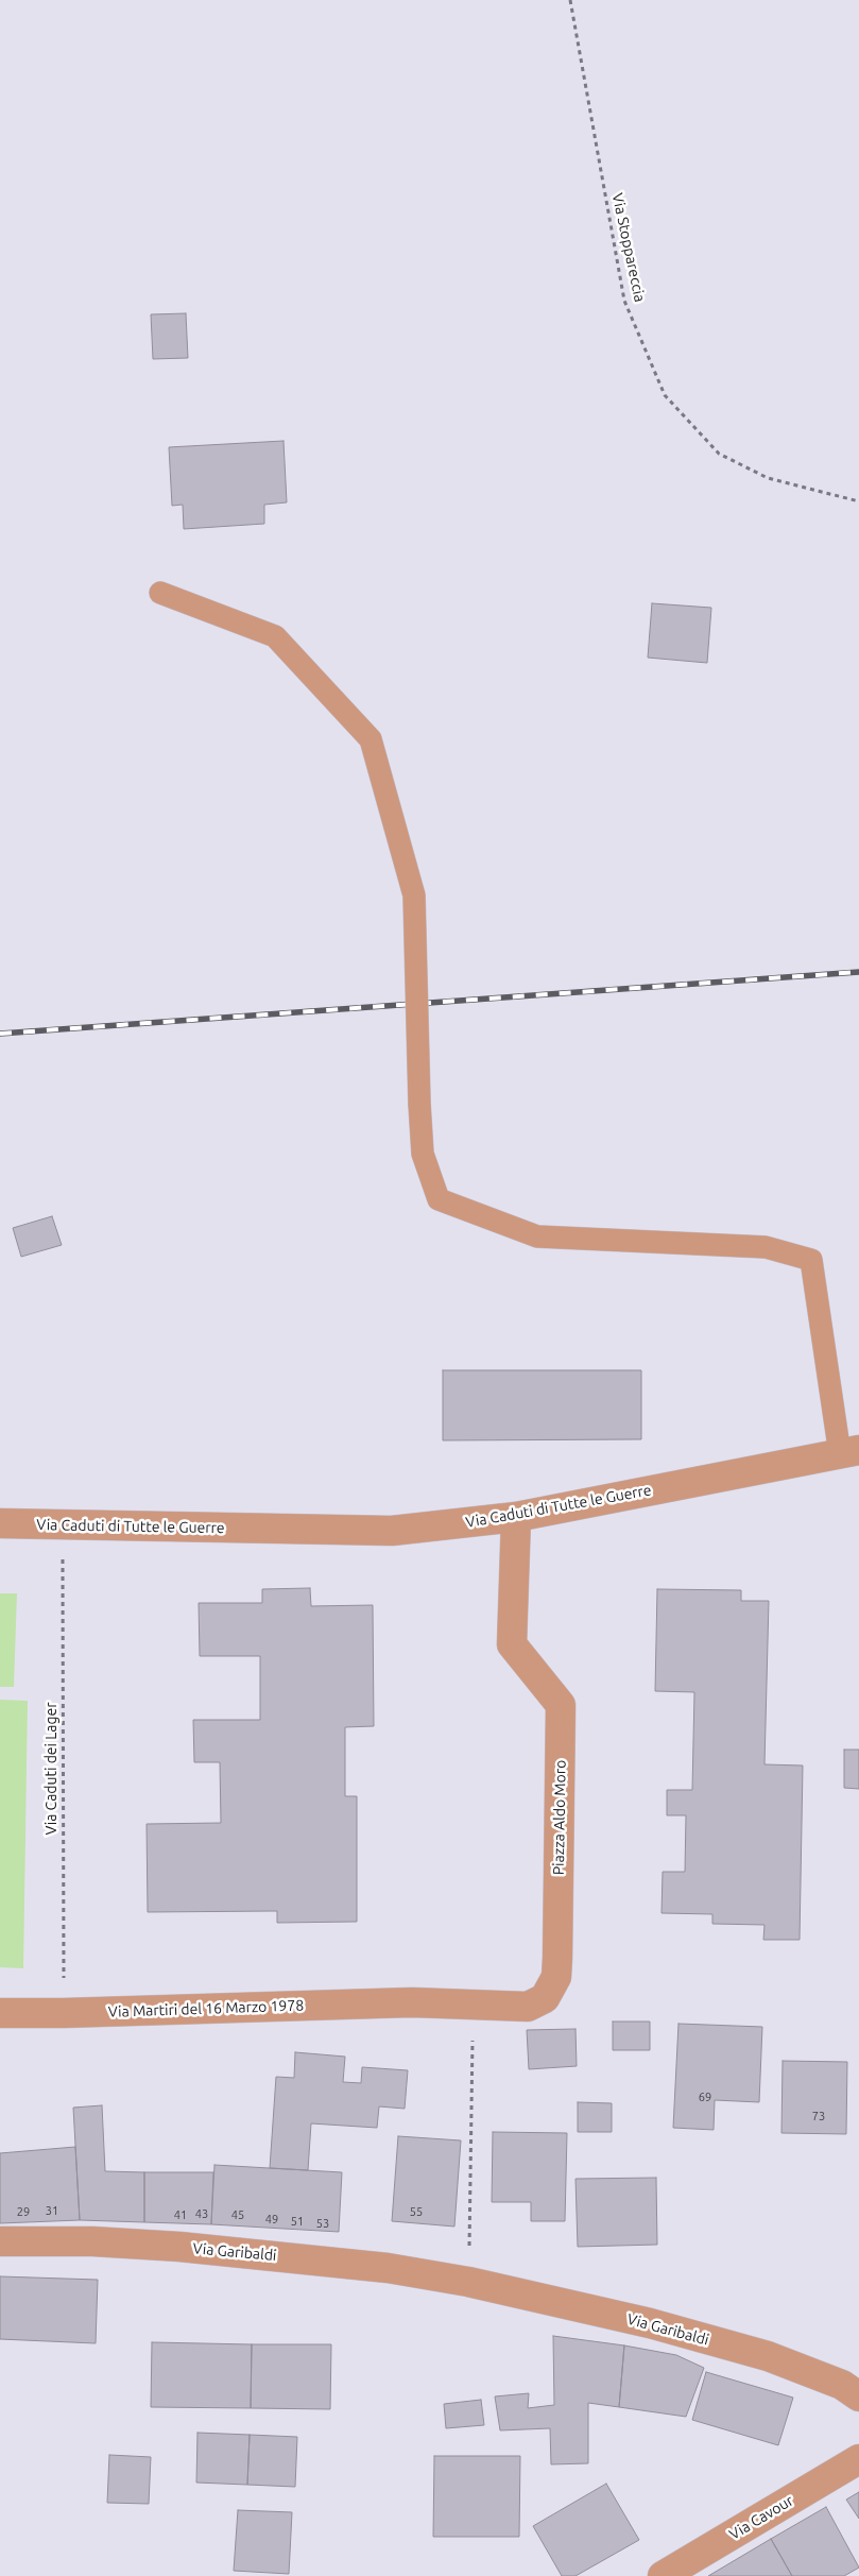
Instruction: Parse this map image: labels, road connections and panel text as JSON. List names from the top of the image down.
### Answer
{
  "streets": {
    "street": [
      "Via Caduti di Tutte le Guerre",
      "Piazza Aldo Moro",
      "Via Martiri del 16 Marzo 1978",
      "Via Garibaldi",
      "Via Cavour"
    ],
    "path": ["Via Stoppareccia", "Via Caduti dei Lager"]
  },
  "crossings": [
    ["Via Caduti di Tutte le Guerre", "Via Caduti dei Lager"],
    ["Via Caduti di Tutte le Guerre", "Piazza Aldo Moro"],
    ["Via Caduti dei Lager", "Via Martiri del 16 Marzo 1978"],
    ["Piazza Aldo Moro", "Via Martiri del 16 Marzo 1978"]
  ],
  "house_numbers": [
    "69",
    "73",
    "31",
    "29",
    "55",
    "43",
    "41",
    "45",
    "49",
    "51",
    "53"
  ]
}
